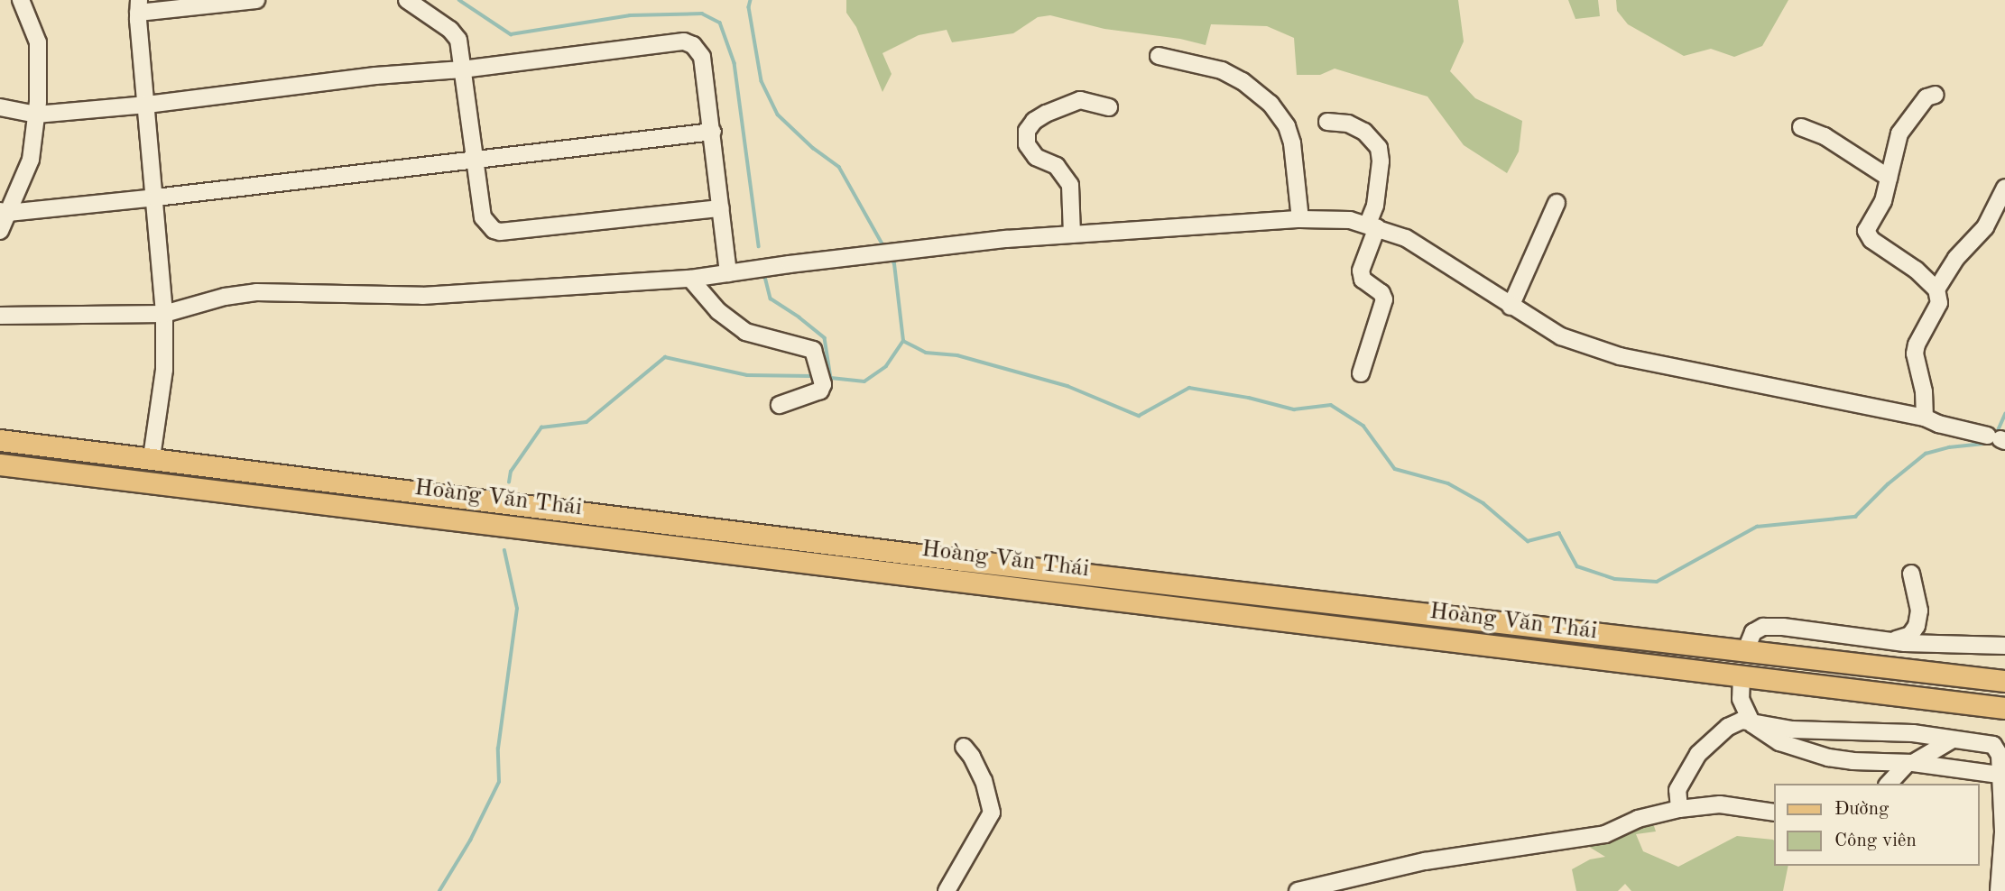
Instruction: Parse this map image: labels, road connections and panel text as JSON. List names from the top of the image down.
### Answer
{
  "streets": {
    "main road": ["Hoàng Văn Thái"]
  },
  "legend": ["Đường", "Công viên"]
}
